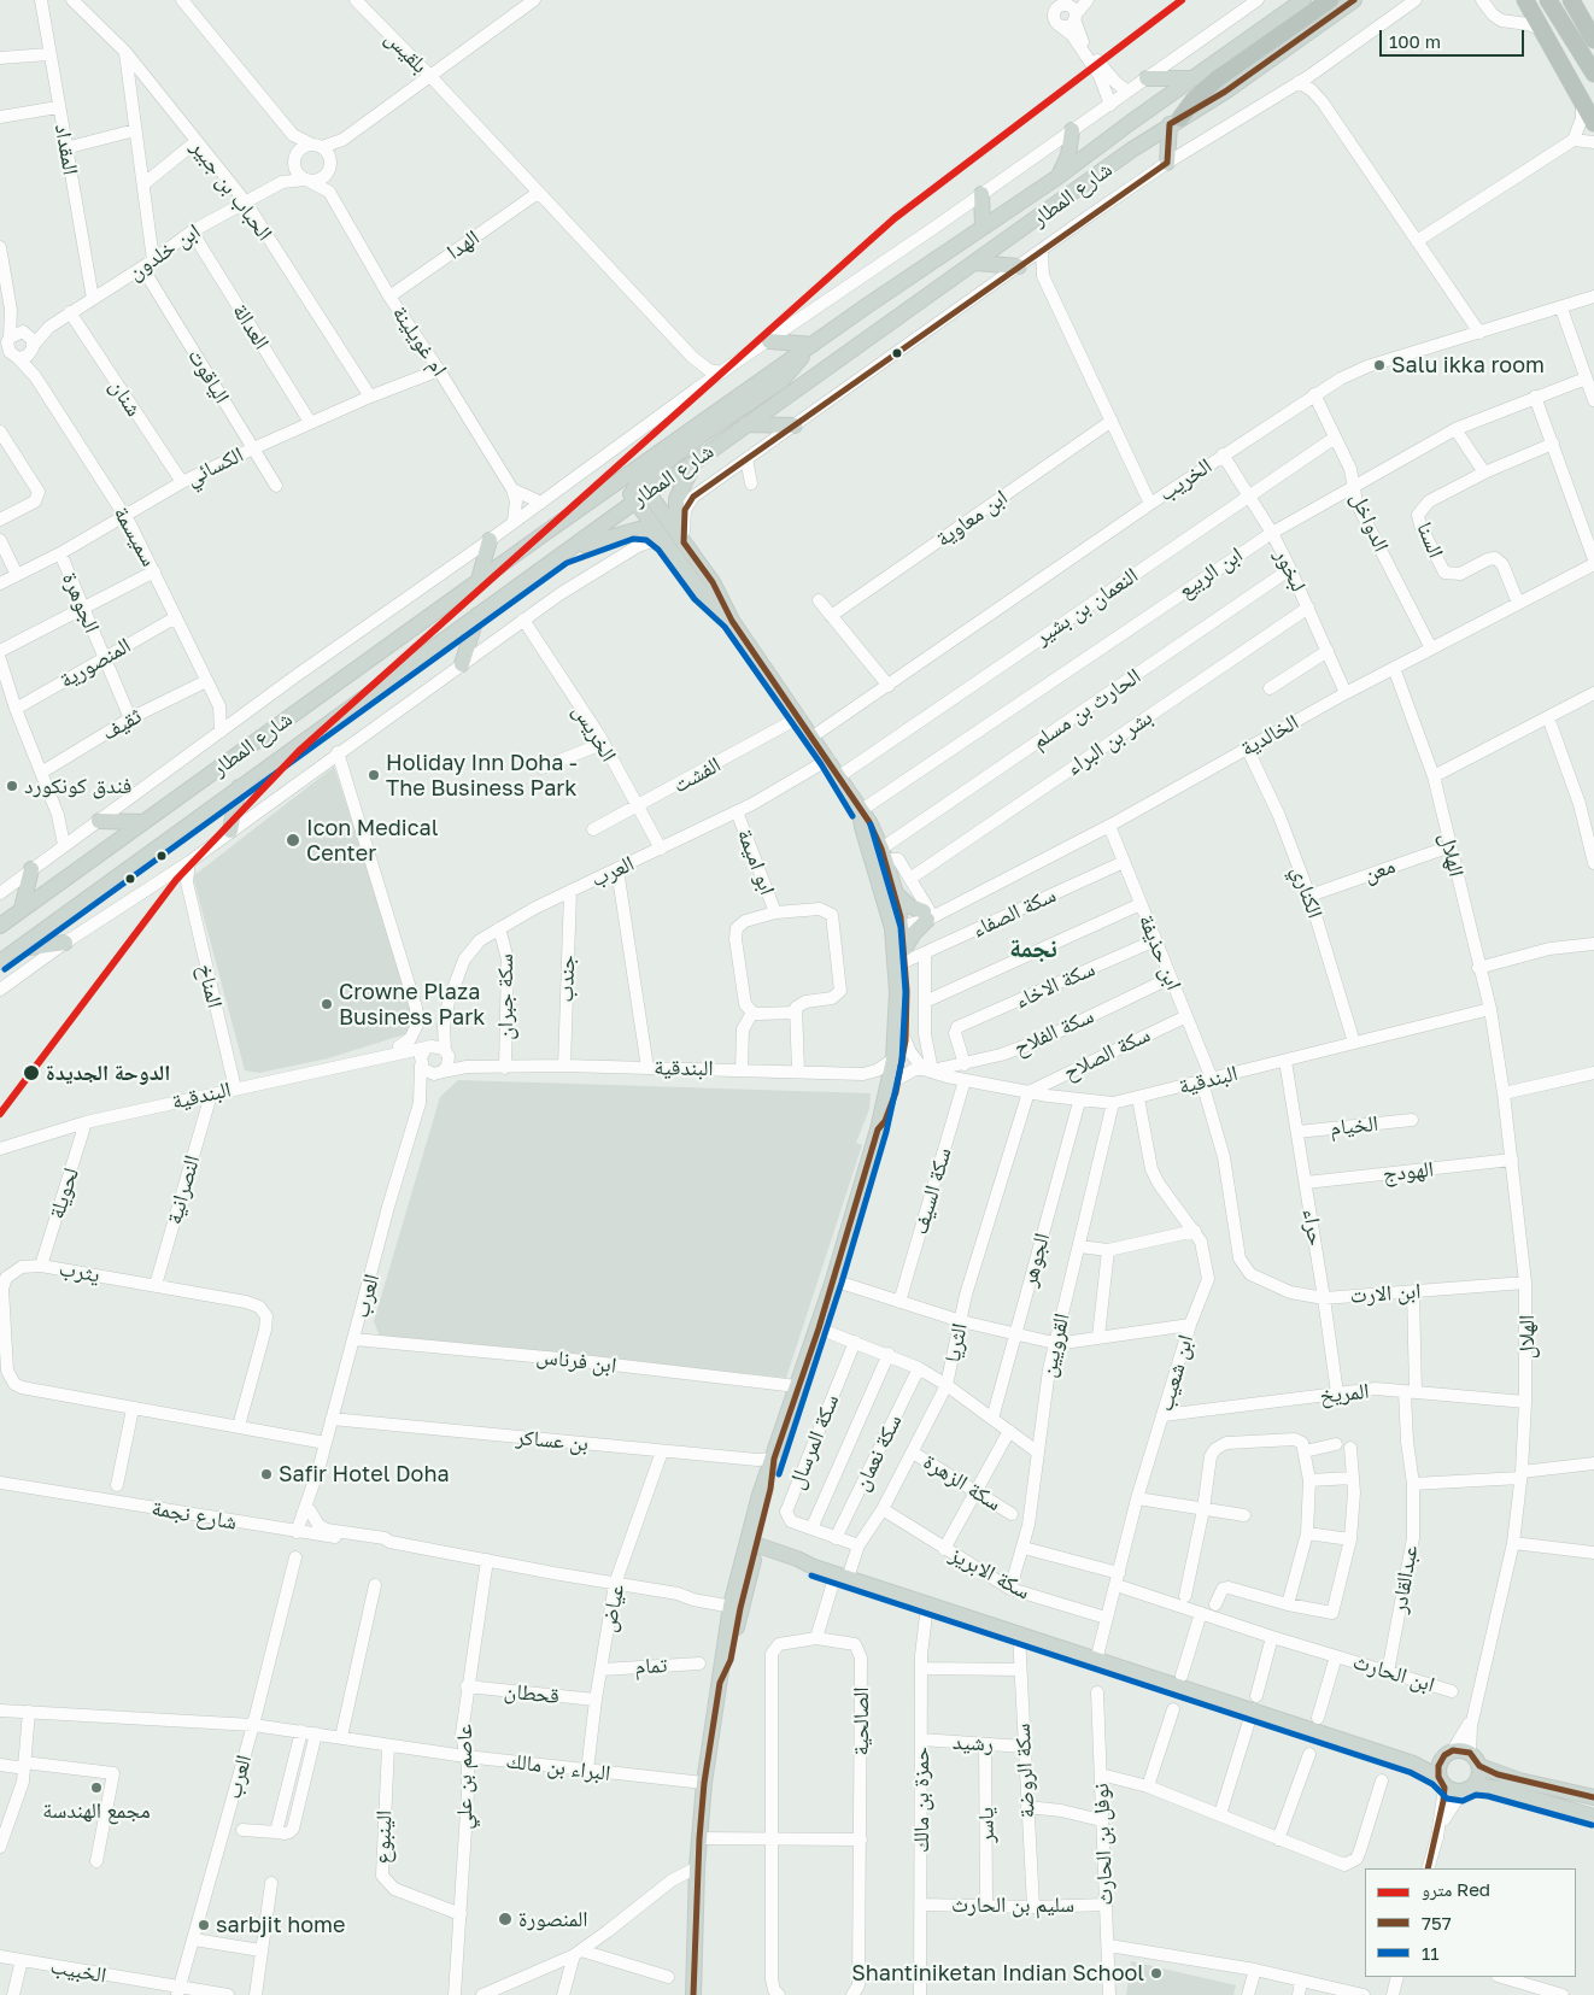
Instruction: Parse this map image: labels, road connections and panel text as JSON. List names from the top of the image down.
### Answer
{
  "streets": {
    "main road": ["شارع المطار"],
    "street": [
      "بلقيس",
      "المقداد",
      "الحباب بن جبير",
      "الهدا",
      "ابن خلدون",
      "العدالة",
      "ام غويلينة",
      "الياقوت",
      "شنان",
      "الكسائي",
      "الخريب",
      "ابن معاوية",
      "الدواخل",
      "سميسمة",
      "السنا",
      "لبخور",
      "ابن الربيع",
      "الجوهرة",
      "النعمان بن بشير",
      "المنصورية",
      "الحارث بن مسلم",
      "ثقيف",
      "الخريس",
      "الخالدية",
      "بشر بن البراء",
      "الفشت",
      "الهلال",
      "ابو اميمة",
      "معن",
      "العرب",
      "الكناري",
      "سكة الصفاء",
      "ابن حذيفة",
      "جندب",
      "سكة الاخاء",
      "المناخ",
      "سكة جبران",
      "سكة الفلاح",
      "سكة الصلاح",
      "البندقية",
      "الخيام",
      "الهودج",
      "النصرانية",
      "سكة السيف",
      "لحويلة",
      "حراء",
      "الجوهر",
      "يثرب",
      "ابن الارت",
      "الثريا",
      "القرويين",
      "ابن فرناس",
      "ابن شعيب",
      "المريخ",
      "بن عساكر",
      "سكة المرسال",
      "سكة نعمان",
      "سكة الزهرة",
      "شارع نجمة",
      "سكة الابريز",
      "عبدالقادر",
      "عياض",
      "تمام",
      "ابن الحارث",
      "قحطان",
      "الصالحية",
      "رشيد",
      "البراء بن مالك",
      "سكة الروضة",
      "عاصم بن علي",
      "حمزة بن مالك",
      "ياسر",
      "الينبوع",
      "نوفل بن الحارث",
      "سليم بن الحارث",
      "الخبيب"
    ]
  },
  "crossings": [
    ["بلقيس", "شارع المطار"],
    ["بلقيس", "الهدا"],
    ["المقداد", "ابن خلدون"],
    ["الحباب بن جبير", "ابن خلدون"],
    ["الحباب بن جبير", "الكسائي"],
    ["شارع المطار", "ام غويلينة"],
    ["شارع المطار", "سميسمة"],
    ["شارع المطار", "الخريس"],
    ["شارع المطار", "المناخ"],
    ["الهدا", "ام غويلينة"],
    ["ابن خلدون", "العدالة"],
    ["ابن خلدون", "ام غويلينة"],
    ["ابن خلدون", "الياقوت"],
    ["ابن خلدون", "شنان"],
    ["ابن خلدون", "سميسمة"],
    ["العدالة", "الكسائي"],
    ["ام غويلينة", "الكسائي"],
    ["الياقوت", "الكسائي"],
    ["شنان", "الكسائي"],
    ["الكسائي", "سميسمة"],
    ["الكسائي", "الجوهرة"],
    ["الخريب", "الدواخل"],
    ["الخريب", "لبخور"],
    ["الدواخل", "ابن الربيع"],
    ["الدواخل", "النعمان بن بشير"],
    ["الدواخل", "الخالدية"],
    ["سميسمة", "المنصورية"],
    ["سميسمة", "ثقيف"],
    ["السنا", "الخالدية"],
    ["لبخور", "ابن الربيع"],
    ["لبخور", "النعمان بن بشير"],
    ["لبخور", "الحارث بن مسلم"],
    ["لبخور", "الخالدية"],
    ["لبخور", "بشر بن البراء"],
    ["الجوهرة", "المنصورية"],
    ["الجوهرة", "ثقيف"],
    ["الخريس", "الفشت"],
    ["الخريس", "العرب"],
    ["الخالدية", "الهلال"],
    ["الخالدية", "الكناري"],
    ["الخالدية", "ابن حذيفة"],
    ["الهلال", "معن"],
    ["الهلال", "البندقية"],
    ["الهلال", "الهودج"],
    ["الهلال", "ابن الارت"],
    ["الهلال", "المريخ"],
    ["ابو اميمة", "العرب"],
    ["معن", "الكناري"],
    ["العرب", "جندب"],
    ["العرب", "سكة جبران"],
    ["العرب", "البندقية"],
    ["العرب", "يثرب"],
    ["العرب", "ابن فرناس"],
    ["العرب", "بن عساكر"],
    ["العرب", "شارع نجمة"],
    ["العرب", "البراء بن مالك"],
    ["العرب", "الخبيب"],
    ["الكناري", "البندقية"],
    ["سكة الصفاء", "ابن حذيفة"],
    ["ابن حذيفة", "سكة الاخاء"],
    ["ابن حذيفة", "سكة الفلاح"],
    ["ابن حذيفة", "سكة الصلاح"],
    ["ابن حذيفة", "البندقية"],
    ["ابن حذيفة", "ابن الارت"],
    ["جندب", "البندقية"],
    ["سكة الاخاء", "سكة الفلاح"],
    ["المناخ", "البندقية"],
    ["سكة جبران", "البندقية"],
    ["سكة الفلاح", "البندقية"],
    ["سكة الصلاح", "البندقية"],
    ["سكة الصلاح", "الثريا"],
    ["البندقية", "النصرانية"],
    ["البندقية", "سكة السيف"],
    ["البندقية", "لحويلة"],
    ["البندقية", "حراء"],
    ["البندقية", "الجوهر"],
    ["البندقية", "الثريا"],
    ["البندقية", "القرويين"],
    ["البندقية", "ابن شعيب"],
    ["الخيام", "حراء"],
    ["الهودج", "حراء"],
    ["النصرانية", "يثرب"],
    ["لحويلة", "يثرب"],
    ["حراء", "ابن الارت"],
    ["حراء", "المريخ"],
    ["ابن الارت", "عبدالقادر"],
    ["الثريا", "سكة المرسال"],
    ["الثريا", "سكة الزهرة"],
    ["الثريا", "سكة الابريز"],
    ["القرويين", "سكة الابريز"],
    ["القرويين", "ابن الحارث"],
    ["ابن شعيب", "المريخ"],
    ["ابن شعيب", "سكة الابريز"],
    ["ابن شعيب", "ابن الحارث"],
    ["المريخ", "عبدالقادر"],
    ["بن عساكر", "عياض"],
    ["سكة المرسال", "سكة نعمان"],
    ["شارع نجمة", "عياض"],
    ["شارع نجمة", "عاصم بن علي"],
    ["عبدالقادر", "ابن الحارث"],
    ["عياض", "تمام"],
    ["عياض", "قحطان"],
    ["عياض", "البراء بن مالك"],
    ["قحطان", "عاصم بن علي"],
    ["رشيد", "سكة الروضة"],
    ["رشيد", "حمزة بن مالك"],
    ["رشيد", "ياسر"],
    ["البراء بن مالك", "عاصم بن علي"],
    ["البراء بن مالك", "الينبوع"],
    ["سكة الروضة", "سليم بن الحارث"],
    ["عاصم بن علي", "الينبوع"],
    ["حمزة بن مالك", "سليم بن الحارث"],
    ["ياسر", "سليم بن الحارث"],
    ["نوفل بن الحارث", "سليم بن الحارث"]
  ],
  "districts": ["نجمة"],
  "places": [
    "Salu ikka room",
    "Holiday Inn Doha - The Business Park",
    "فندق كونكورد",
    "Icon Medical Center",
    "Crowne Plaza Business Park",
    "الدوحة الجديدة",
    "Safir Hotel Doha",
    "مجمع الهندسة",
    "المنصورة",
    "sarbjit home",
    "Shantiniketan Indian School"
  ],
  "lines": ["metro line Red", "transit line 757", "transit line 11"],
  "legend": ["مترو Red", "757", "11"],
  "scale_bar": "100 m"
}
